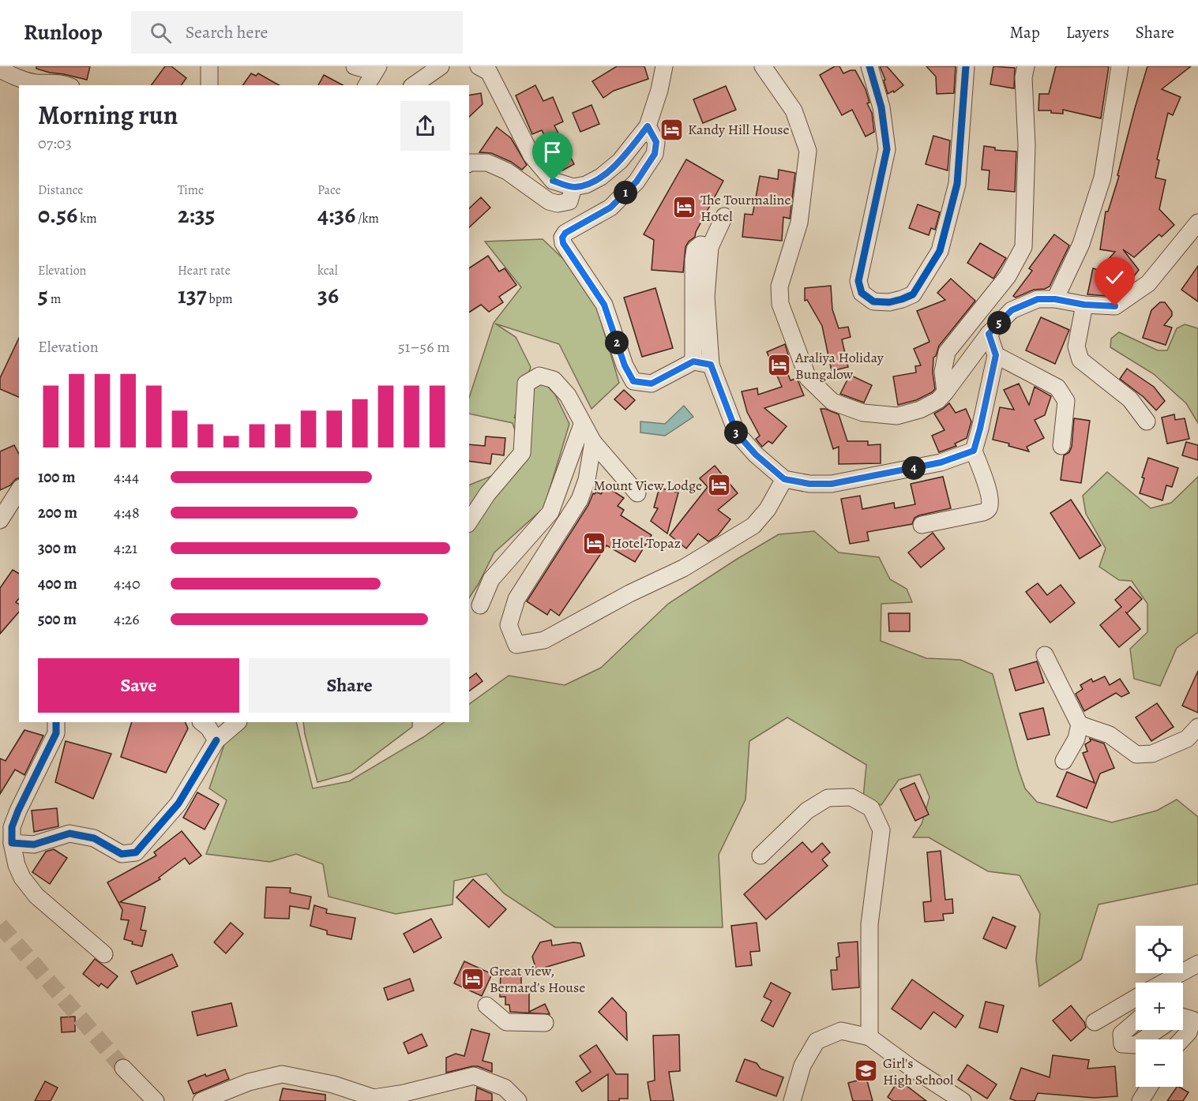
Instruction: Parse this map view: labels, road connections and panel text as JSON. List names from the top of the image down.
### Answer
{
  "places": {
    "hotel": [
      "Kandy Hill House",
      "The Tourmaline Hotel",
      "Araliya Holiday Bungalow",
      "Mount View Lodge",
      "Hotel Topaz",
      "Great view, Bernard's House"
    ],
    "school or university": ["Girl's High School"]
  },
  "page": {
    "header": "Runloop",
    "search": "Search here",
    "nav": ["Map", "Layers", "Share"],
    "heading": ["Morning run", "07:03"],
    "stats": [
      ["Distance", "0.56 km"],
      ["Time", "2:35"],
      ["Pace", "4:36 /km"],
      ["Elevation", "5 m"],
      ["Heart rate", "137 bpm"],
      ["kcal", "36"]
    ],
    "pins": [
      "1",
      "5",
      "2",
      "3",
      "4"
    ],
    "chart": ["Elevation", "51–56 m"],
    "list": [
      {
        "name": "100 m",
        "note": "4:44"
      },
      {
        "name": "200 m",
        "note": "4:48"
      },
      {
        "name": "300 m",
        "note": "4:21"
      },
      {
        "name": "400 m",
        "note": "4:40"
      },
      {
        "name": "500 m",
        "note": "4:26"
      }
    ],
    "buttons": ["Save", "Share"],
    "map_buttons": ["+", "−"]
  }
}
